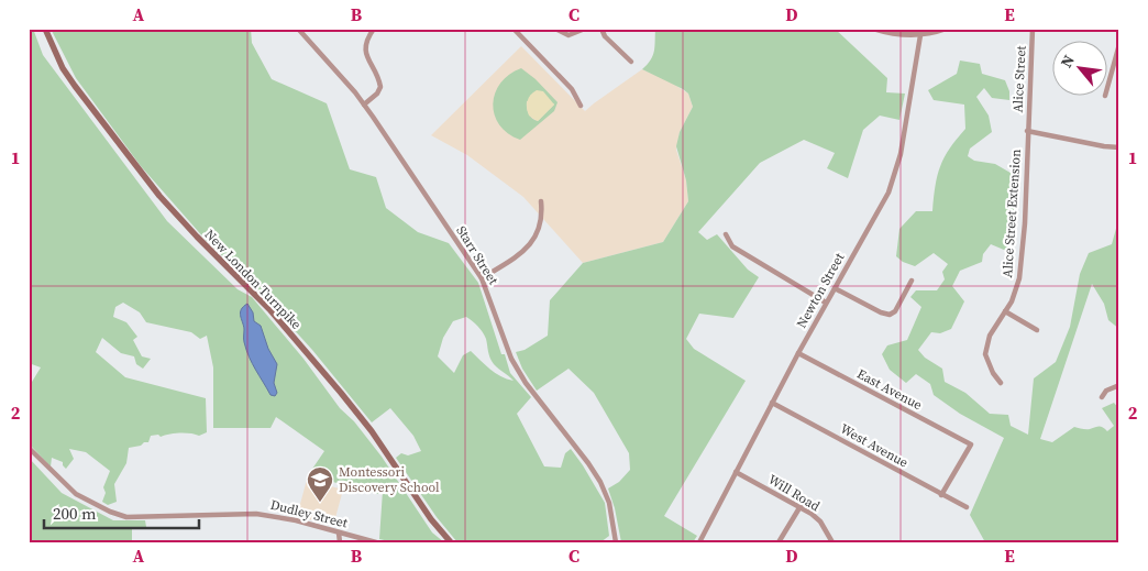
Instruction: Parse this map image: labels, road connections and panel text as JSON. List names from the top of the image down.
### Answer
{
  "streets": {
    "main road": ["New London Turnpike"],
    "street": [
      "Alice Street",
      "Alice Street Extension",
      "Starr Street",
      "Newton Street",
      "East Avenue",
      "West Avenue",
      "Will Road",
      "Dudley Street"
    ]
  },
  "crossings": [
    ["Alice Street", "Alice Street Extension"],
    ["Newton Street", "East Avenue"],
    ["Newton Street", "West Avenue"],
    ["Newton Street", "Will Road"],
    ["East Avenue", "West Avenue"]
  ],
  "places": {
    "school or university": ["Montessori Discovery School"]
  },
  "scale_bar": "200 m",
  "north": "top left",
  "grid": {
    "columns": [
      "A",
      "B",
      "C",
      "D",
      "E"
    ],
    "rows": ["1", "2"]
  }
}
